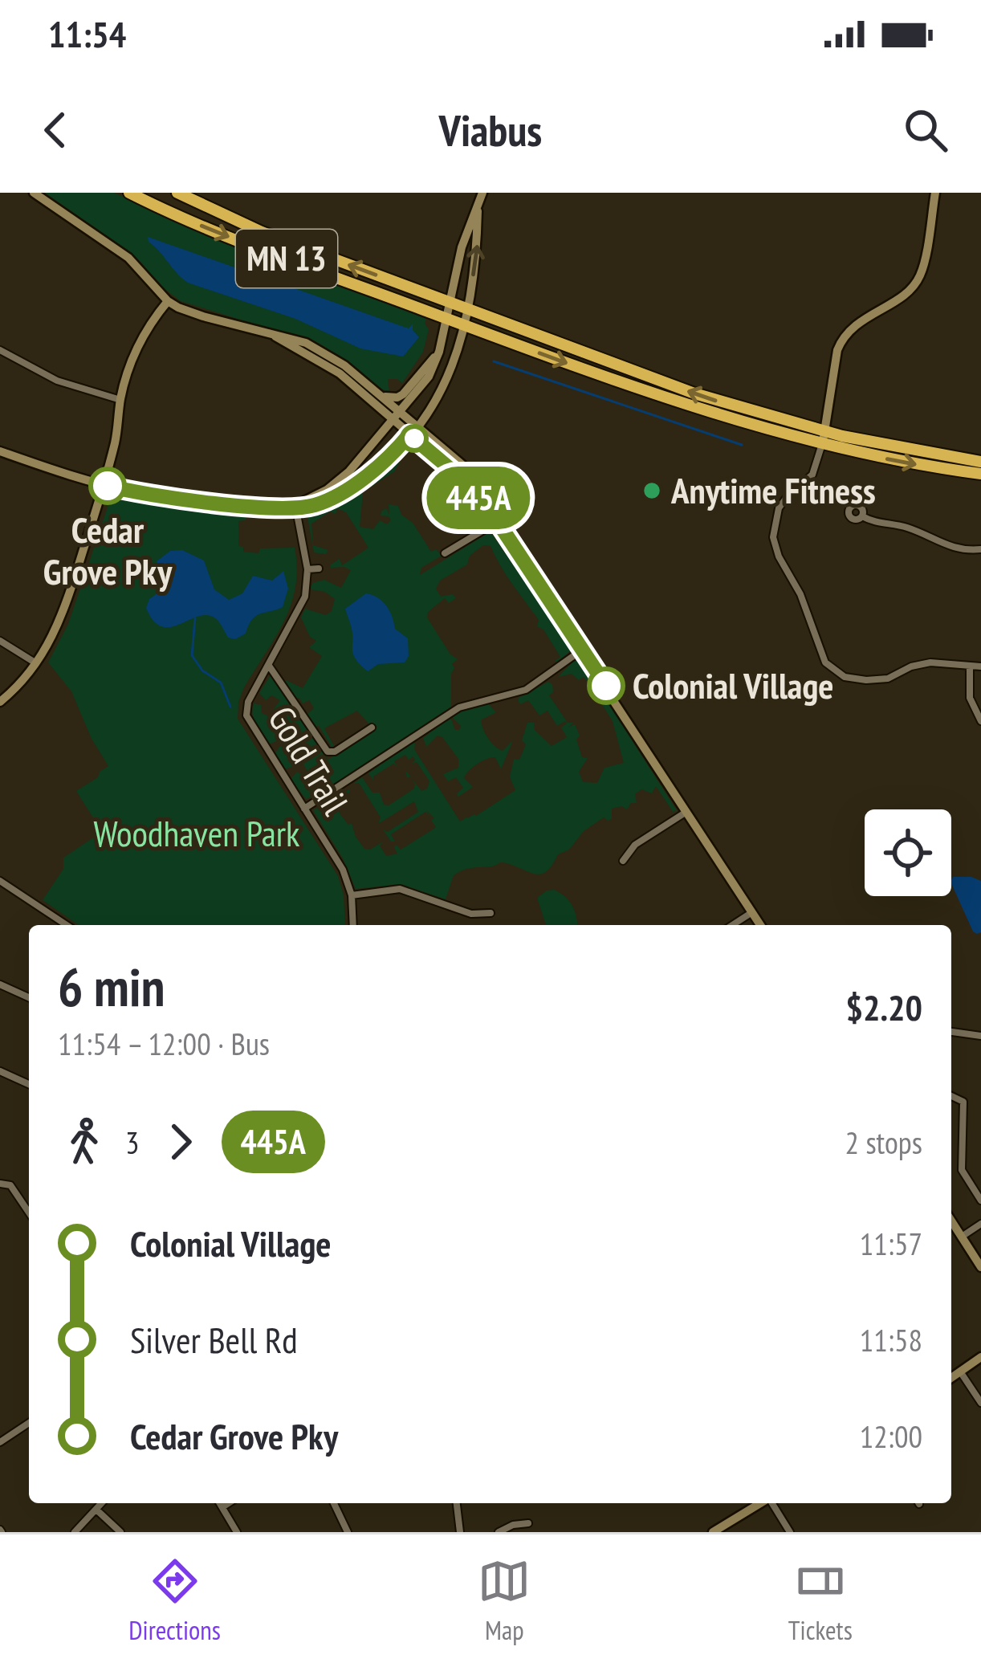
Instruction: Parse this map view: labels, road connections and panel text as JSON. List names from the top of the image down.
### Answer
{
  "streets": {
    "highway": ["MN 13"],
    "street": ["Gold Trail"]
  },
  "parks": ["Woodhaven Park"],
  "places": ["Cedar Grove Pky", "Anytime Fitness", "Colonial Village"],
  "lines": ["bus line 445A"],
  "page": {
    "status": "11:54",
    "header": "Viabus",
    "on_map": "445A",
    "heading": ["6 min", "11:54 – 12:00 · Bus", "$2.20"],
    "legs": ["3", "445A", "2 stops"],
    "list": [
      {
        "name": "Colonial Village",
        "value": "11:57"
      },
      {
        "name": "Silver Bell Rd",
        "value": "11:58"
      },
      {
        "name": "Cedar Grove Pky",
        "value": "12:00"
      }
    ],
    "tabs": ["Directions", "Map", "Tickets"]
  }
}
